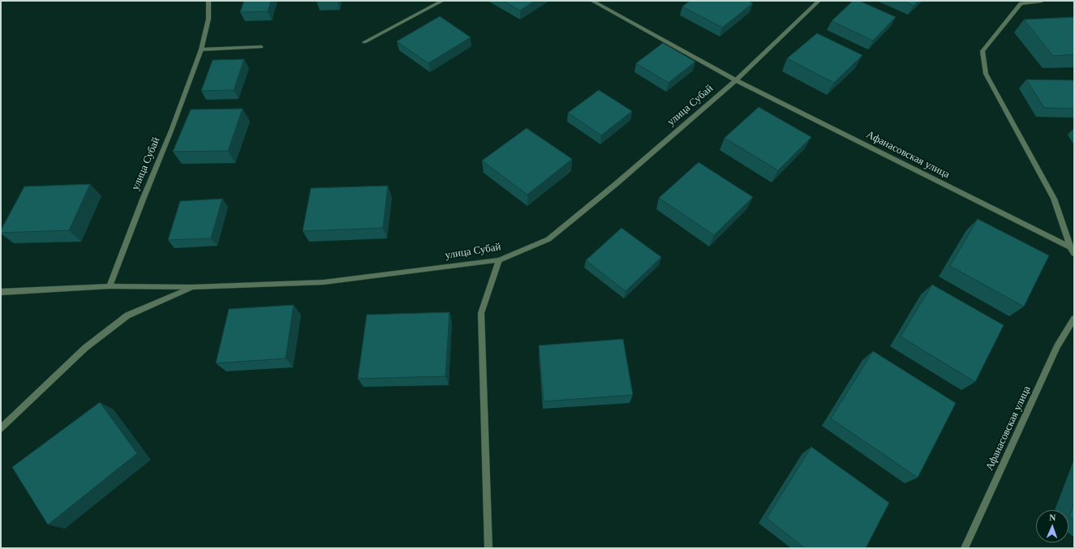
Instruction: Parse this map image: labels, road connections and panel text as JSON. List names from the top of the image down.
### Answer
{
  "streets": {
    "street": ["улица Субай", "Афанасовская улица"]
  },
  "crossings": [
    ["улица Субай", "Афанасовская улица"]
  ],
  "north": "top"
}
